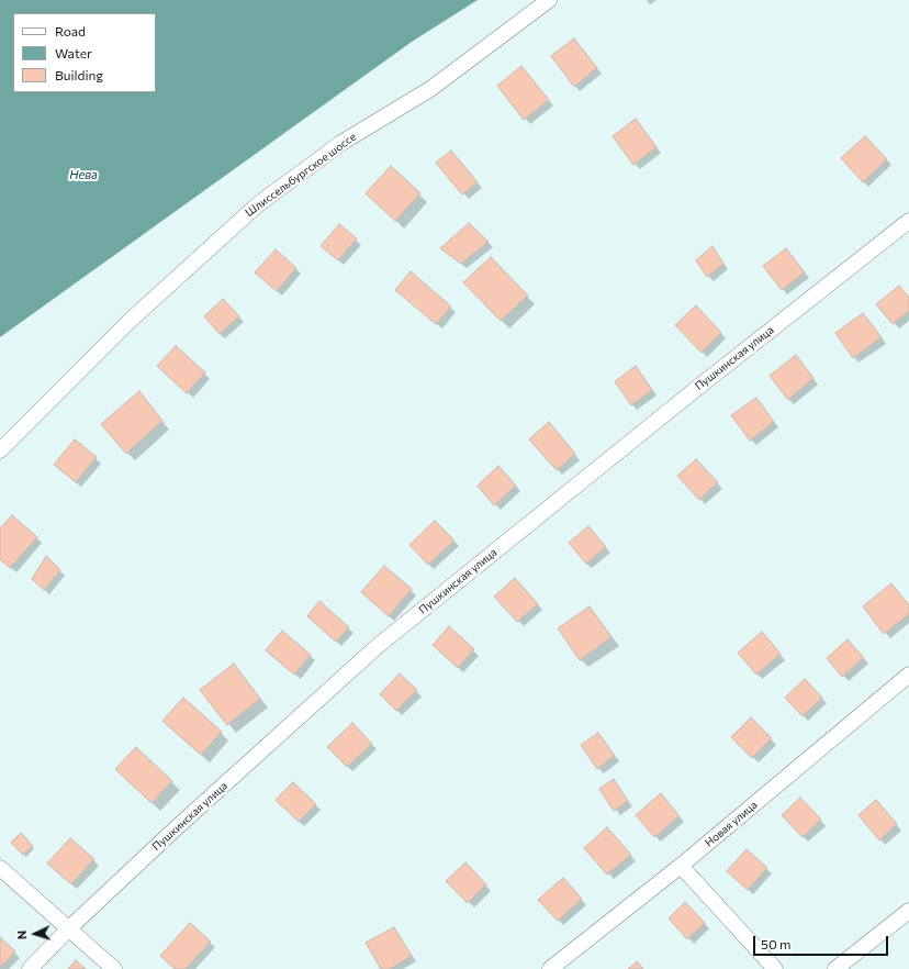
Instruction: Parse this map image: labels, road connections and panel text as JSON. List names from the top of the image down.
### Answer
{
  "streets": {
    "street": ["Шлиссельбургское шоссе", "Пушкинская улица", "Новая улица"]
  },
  "water": ["Нева"],
  "legend": ["Road", "Water", "Building"],
  "scale_bar": "50 m",
  "north": "left"
}
